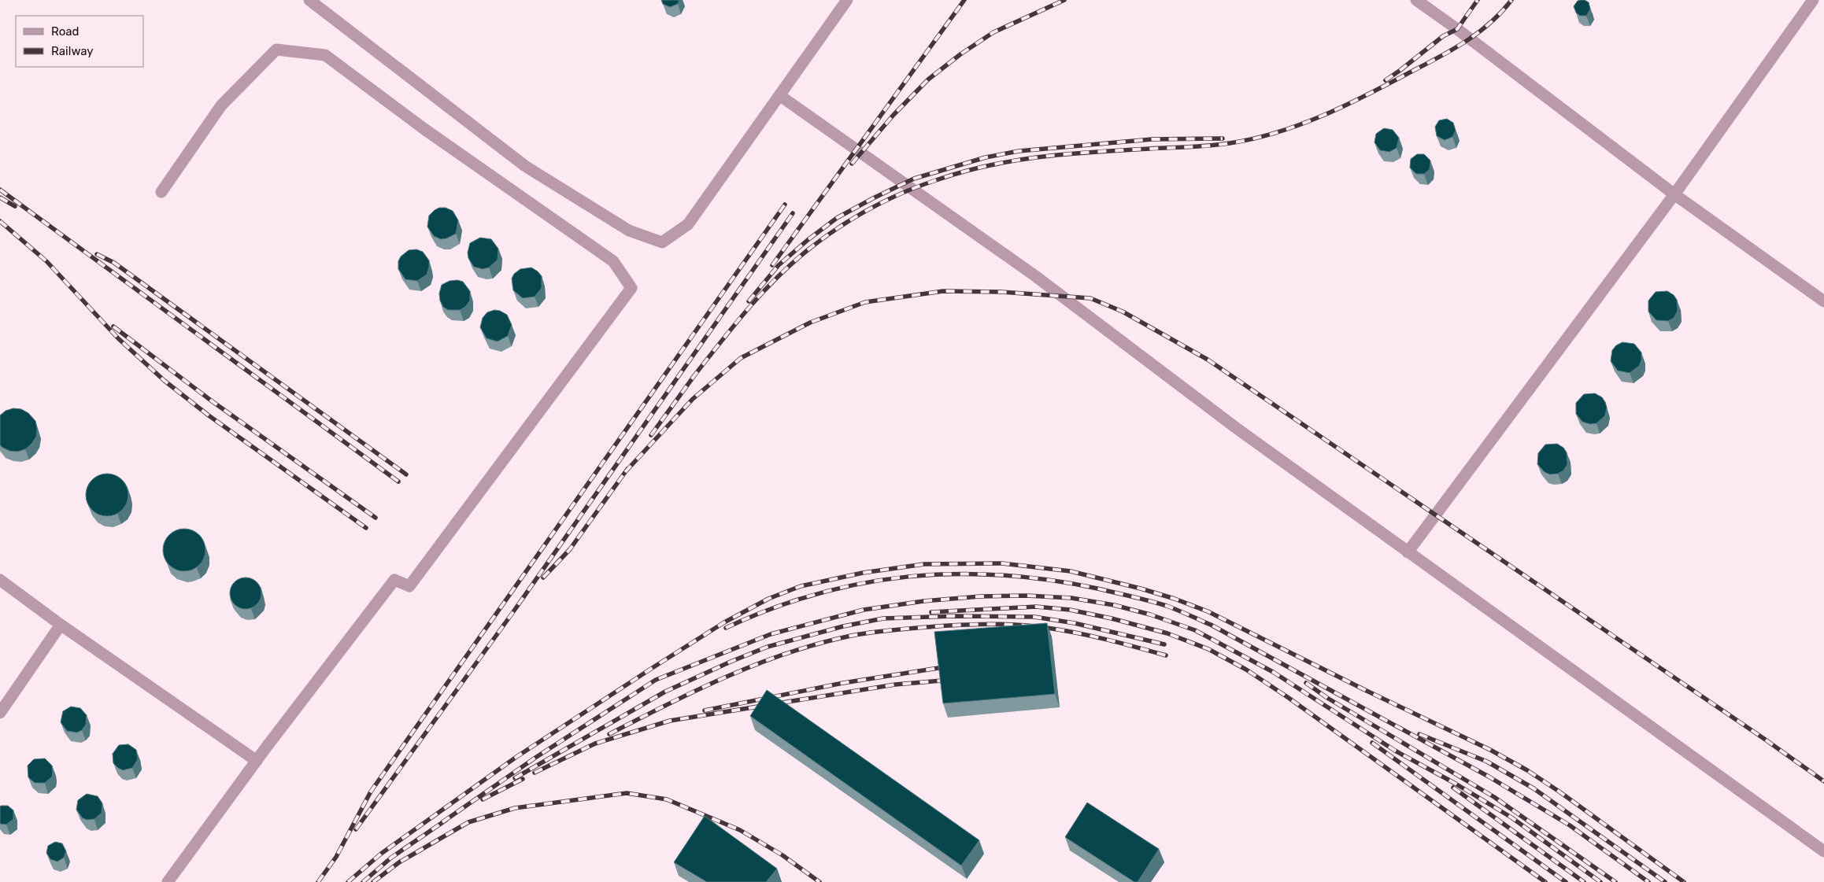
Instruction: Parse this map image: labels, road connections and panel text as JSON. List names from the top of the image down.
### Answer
{
  "legend": ["Road", "Railway"]
}
